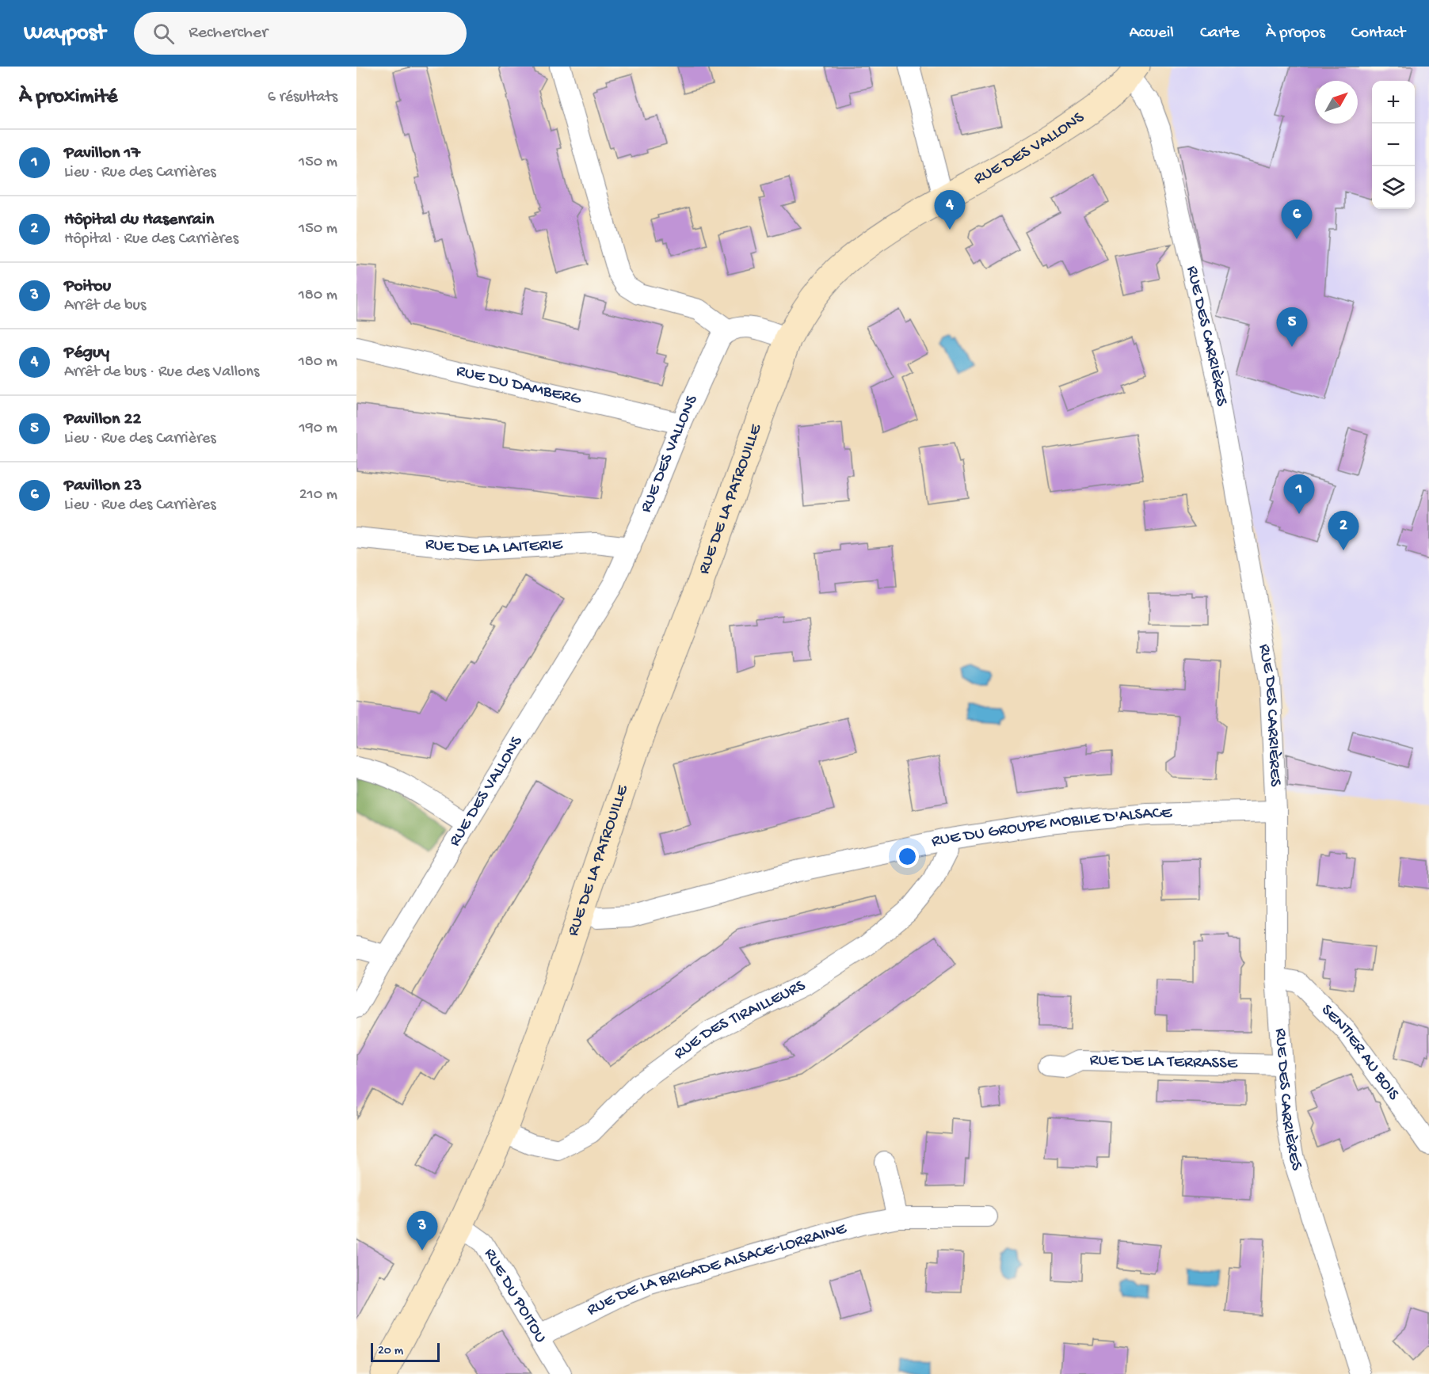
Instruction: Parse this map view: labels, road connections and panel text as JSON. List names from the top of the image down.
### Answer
{
  "streets": {
    "street": [
      "RUE DES VALLONS",
      "RUE DES CARRIÈRES",
      "RUE DU DAMBERG",
      "RUE DE LA PATROUILLE",
      "RUE DE LA LAITERIE",
      "RUE DU GROUPE MOBILE D'ALSACE",
      "RUE DES TIRAILLEURS",
      "SENTIER AU BOIS",
      "RUE DE LA TERRASSE",
      "RUE DE LA BRIGADE ALSACE-LORRAINE",
      "RUE DU POITOU"
    ]
  },
  "crossings": [
    ["RUE DES VALLONS", "RUE DES CARRIÈRES"],
    ["RUE DES VALLONS", "RUE DU DAMBERG"],
    ["RUE DES VALLONS", "RUE DE LA PATROUILLE"],
    ["RUE DES VALLONS", "RUE DE LA LAITERIE"],
    ["RUE DES CARRIÈRES", "RUE DU GROUPE MOBILE D'ALSACE"],
    ["RUE DES CARRIÈRES", "SENTIER AU BOIS"],
    ["RUE DES CARRIÈRES", "RUE DE LA TERRASSE"],
    ["RUE DE LA PATROUILLE", "RUE DU GROUPE MOBILE D'ALSACE"],
    ["RUE DE LA PATROUILLE", "RUE DES TIRAILLEURS"],
    ["RUE DE LA PATROUILLE", "RUE DU POITOU"],
    ["RUE DU GROUPE MOBILE D'ALSACE", "RUE DES TIRAILLEURS"],
    ["RUE DE LA BRIGADE ALSACE-LORRAINE", "RUE DU POITOU"]
  ],
  "scale_bar": "20 m",
  "north": "top right",
  "page": {
    "header": "Waypost",
    "search": "Rechercher",
    "nav": [
      "Accueil",
      "Carte",
      "À propos",
      "Contact"
    ],
    "heading": ["À proximité", "6 résultats"],
    "map_buttons": ["+", "−"],
    "list": [
      {
        "mark": "1",
        "name": "Pavillon 17",
        "note": "Lieu · Rue des Carrières",
        "value": "150 m"
      },
      {
        "mark": "2",
        "name": "Hôpital du Hasenrain",
        "note": "Hôpital · Rue des Carrières",
        "value": "150 m"
      },
      {
        "mark": "3",
        "name": "Poitou",
        "note": "Arrêt de bus",
        "value": "180 m"
      },
      {
        "mark": "4",
        "name": "Péguy",
        "note": "Arrêt de bus · Rue des Vallons",
        "value": "180 m"
      },
      {
        "mark": "5",
        "name": "Pavillon 22",
        "note": "Lieu · Rue des Carrières",
        "value": "190 m"
      },
      {
        "mark": "6",
        "name": "Pavillon 23",
        "note": "Lieu · Rue des Carrières",
        "value": "210 m"
      }
    ],
    "pins": [
      "4",
      "6",
      "5",
      "1",
      "2",
      "3"
    ],
    "scale": "20 m"
  }
}
